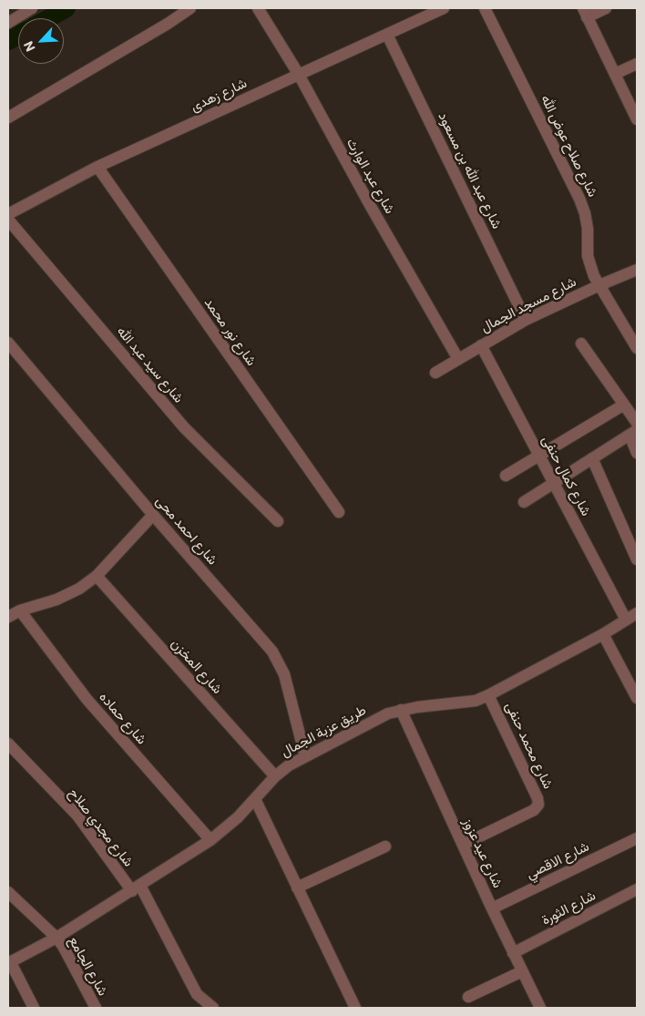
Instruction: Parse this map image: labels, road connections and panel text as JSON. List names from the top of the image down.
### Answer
{
  "streets": {
    "street": [
      "شارع زهدى",
      "شارع صلاح عوض الله",
      "شارع عبد الله بن مسعود",
      "شارع عبد الوارث",
      "شارع مسجد الجمال",
      "شارع نور محمد",
      "شارع سيد عبد الله",
      "شارع كمال حنفى",
      "شارع احمد محى",
      "شارع المخزن",
      "شارع حماده",
      "طريق عزبة الجمال",
      "شارع محمد حنفى",
      "شارع مجدي صلاح",
      "شارع عيد عزوز",
      "شارع الاقصي",
      "شارع الثورة",
      "شارع الجامع"
    ]
  },
  "crossings": [
    ["شارع زهدى", "شارع عبد الله بن مسعود"],
    ["شارع زهدى", "شارع عبد الوارث"],
    ["شارع زهدى", "شارع نور محمد"],
    ["شارع صلاح عوض الله", "شارع مسجد الجمال"],
    ["شارع عبد الله بن مسعود", "شارع مسجد الجمال"],
    ["شارع عبد الوارث", "شارع مسجد الجمال"],
    ["شارع مسجد الجمال", "شارع كمال حنفى"],
    ["شارع كمال حنفى", "طريق عزبة الجمال"],
    ["شارع احمد محى", "طريق عزبة الجمال"],
    ["شارع المخزن", "طريق عزبة الجمال"],
    ["شارع حماده", "طريق عزبة الجمال"],
    ["طريق عزبة الجمال", "شارع محمد حنفى"],
    ["طريق عزبة الجمال", "شارع مجدي صلاح"],
    ["طريق عزبة الجمال", "شارع عيد عزوز"],
    ["طريق عزبة الجمال", "شارع الجامع"],
    ["شارع محمد حنفى", "شارع عيد عزوز"],
    ["شارع عيد عزوز", "شارع الاقصي"],
    ["شارع عيد عزوز", "شارع الثورة"]
  ],
  "north": "bottom left"
}
